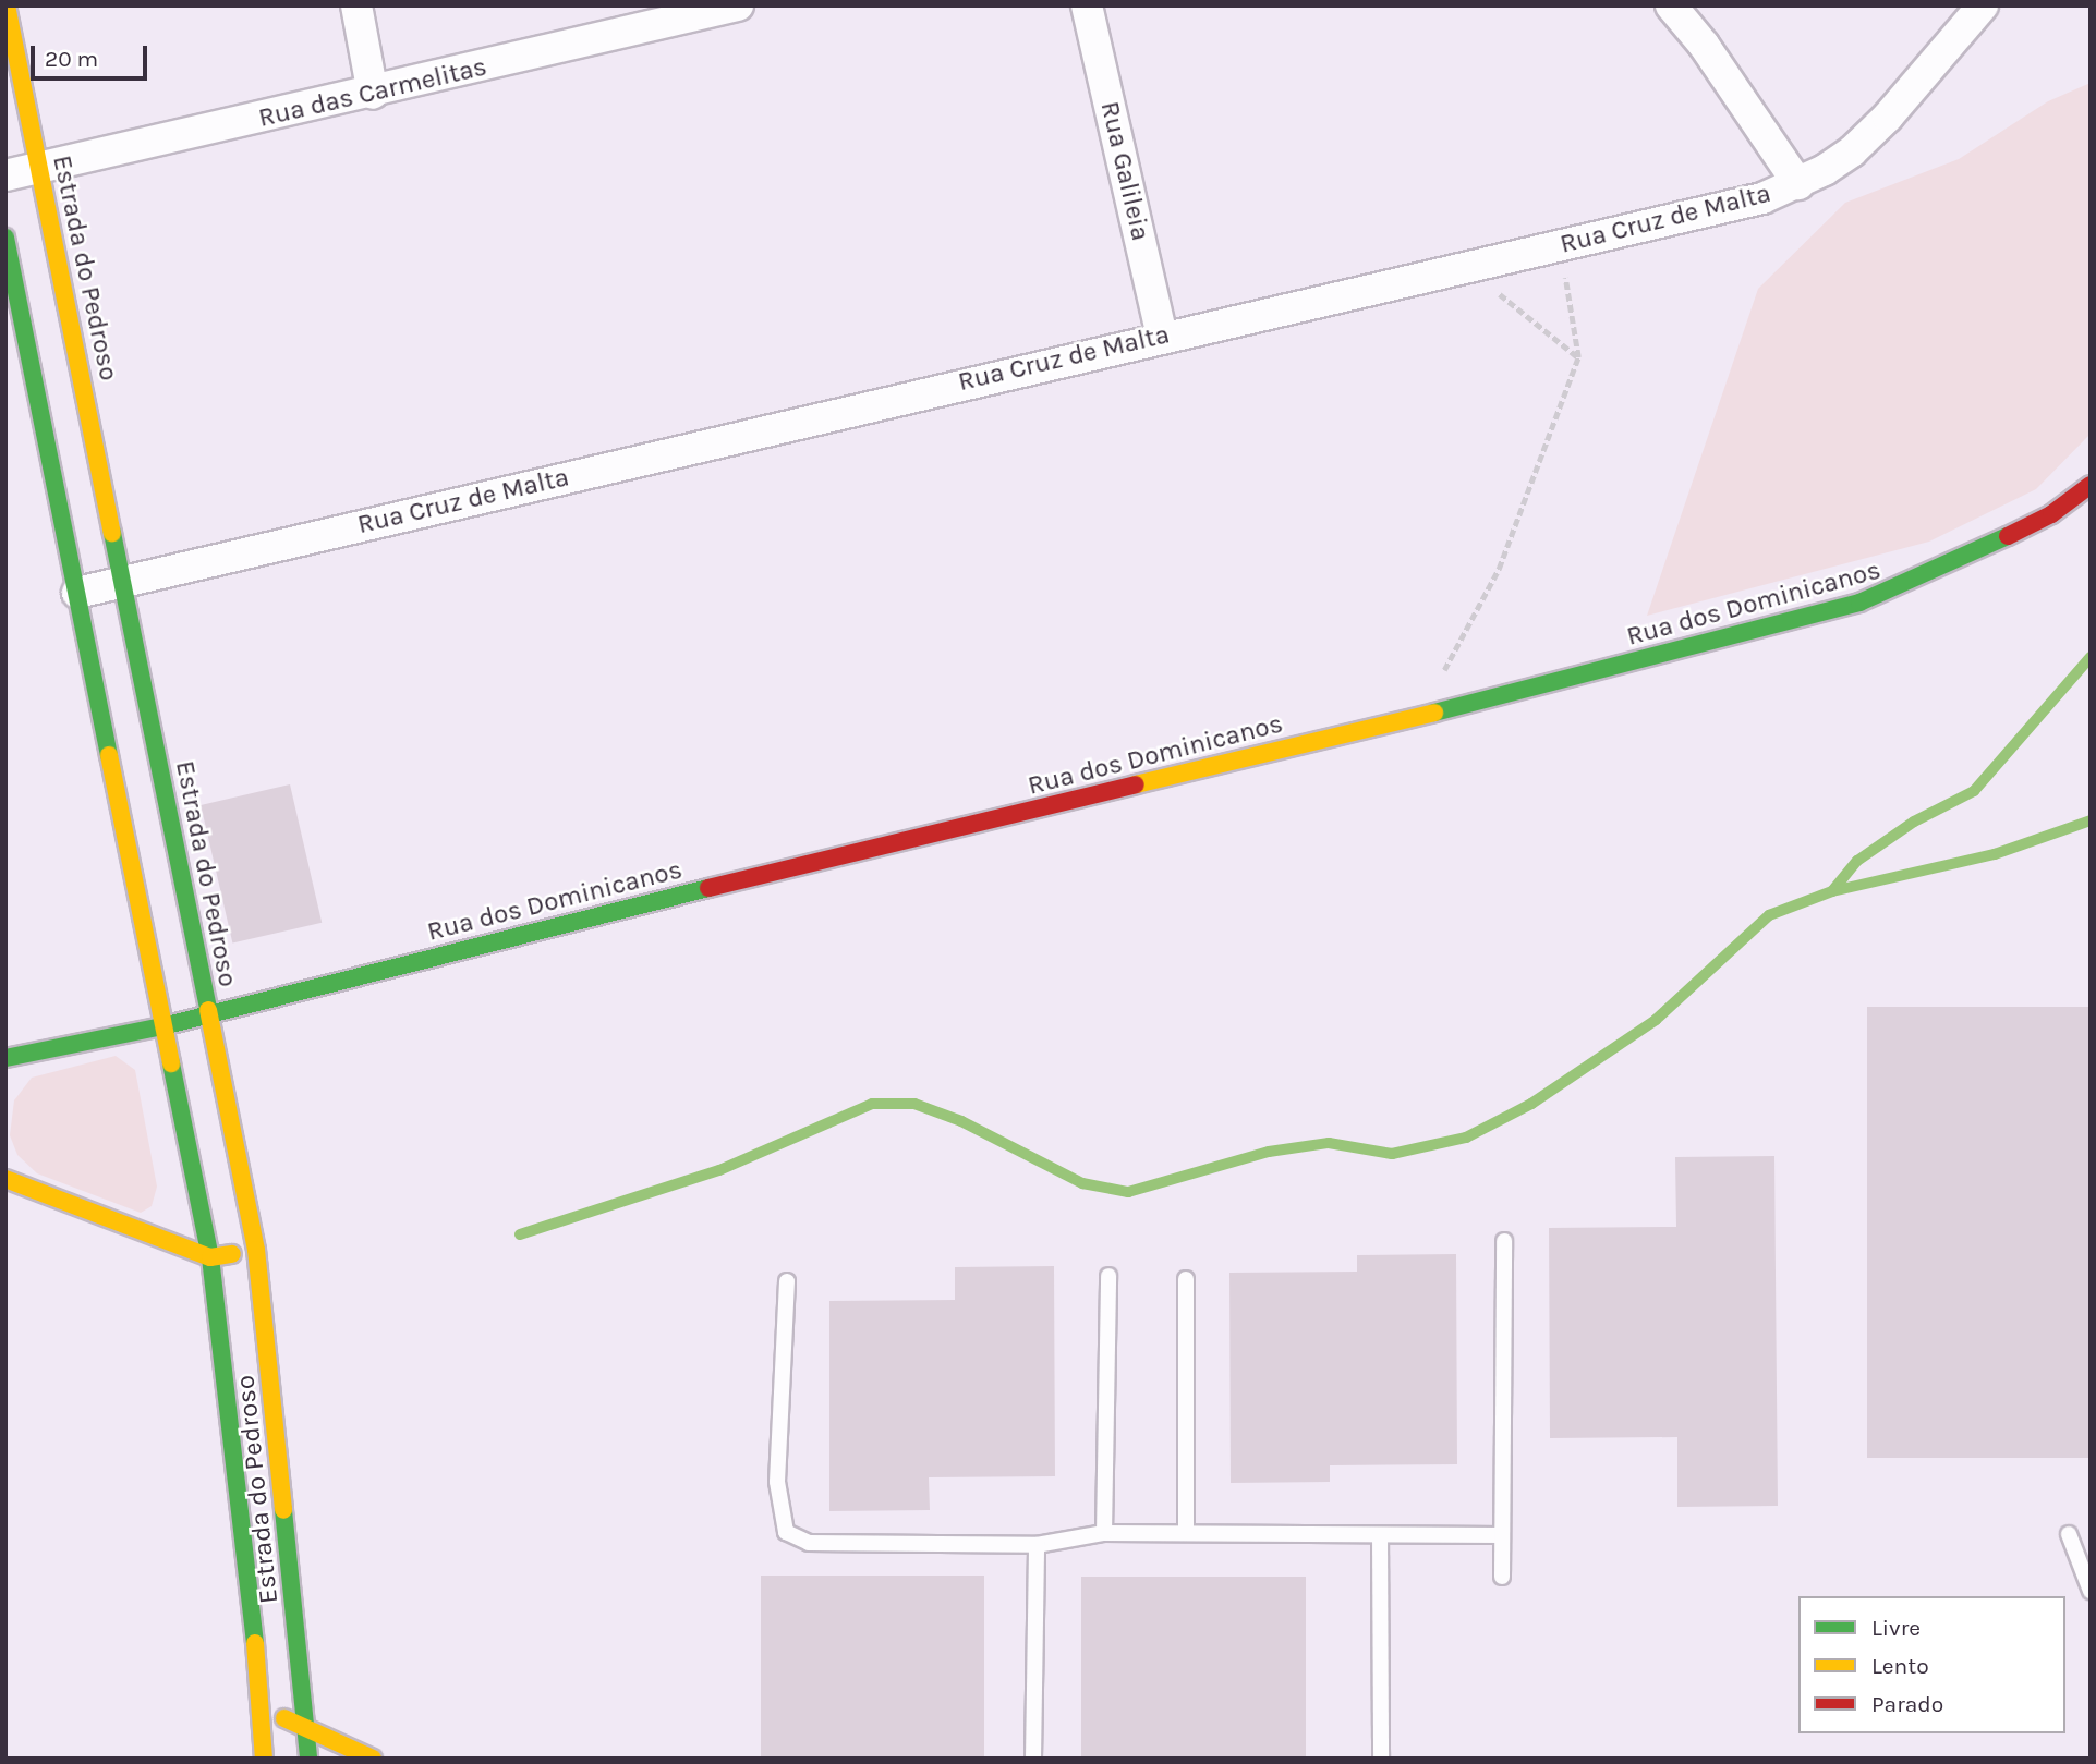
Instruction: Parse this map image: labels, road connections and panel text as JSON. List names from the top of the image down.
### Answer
{
  "streets": {
    "main road": ["Estrada do Pedroso", "Rua dos Dominicanos"],
    "street": ["Rua das Carmelitas", "Rua Galileia", "Rua Cruz de Malta"]
  },
  "crossings": [
    ["Rua das Carmelitas", "Estrada do Pedroso"],
    ["Rua Galileia", "Rua Cruz de Malta"],
    ["Rua Cruz de Malta", "Estrada do Pedroso"],
    ["Estrada do Pedroso", "Rua dos Dominicanos"]
  ],
  "legend": ["Livre", "Lento", "Parado"],
  "scale_bar": "20 m"
}
